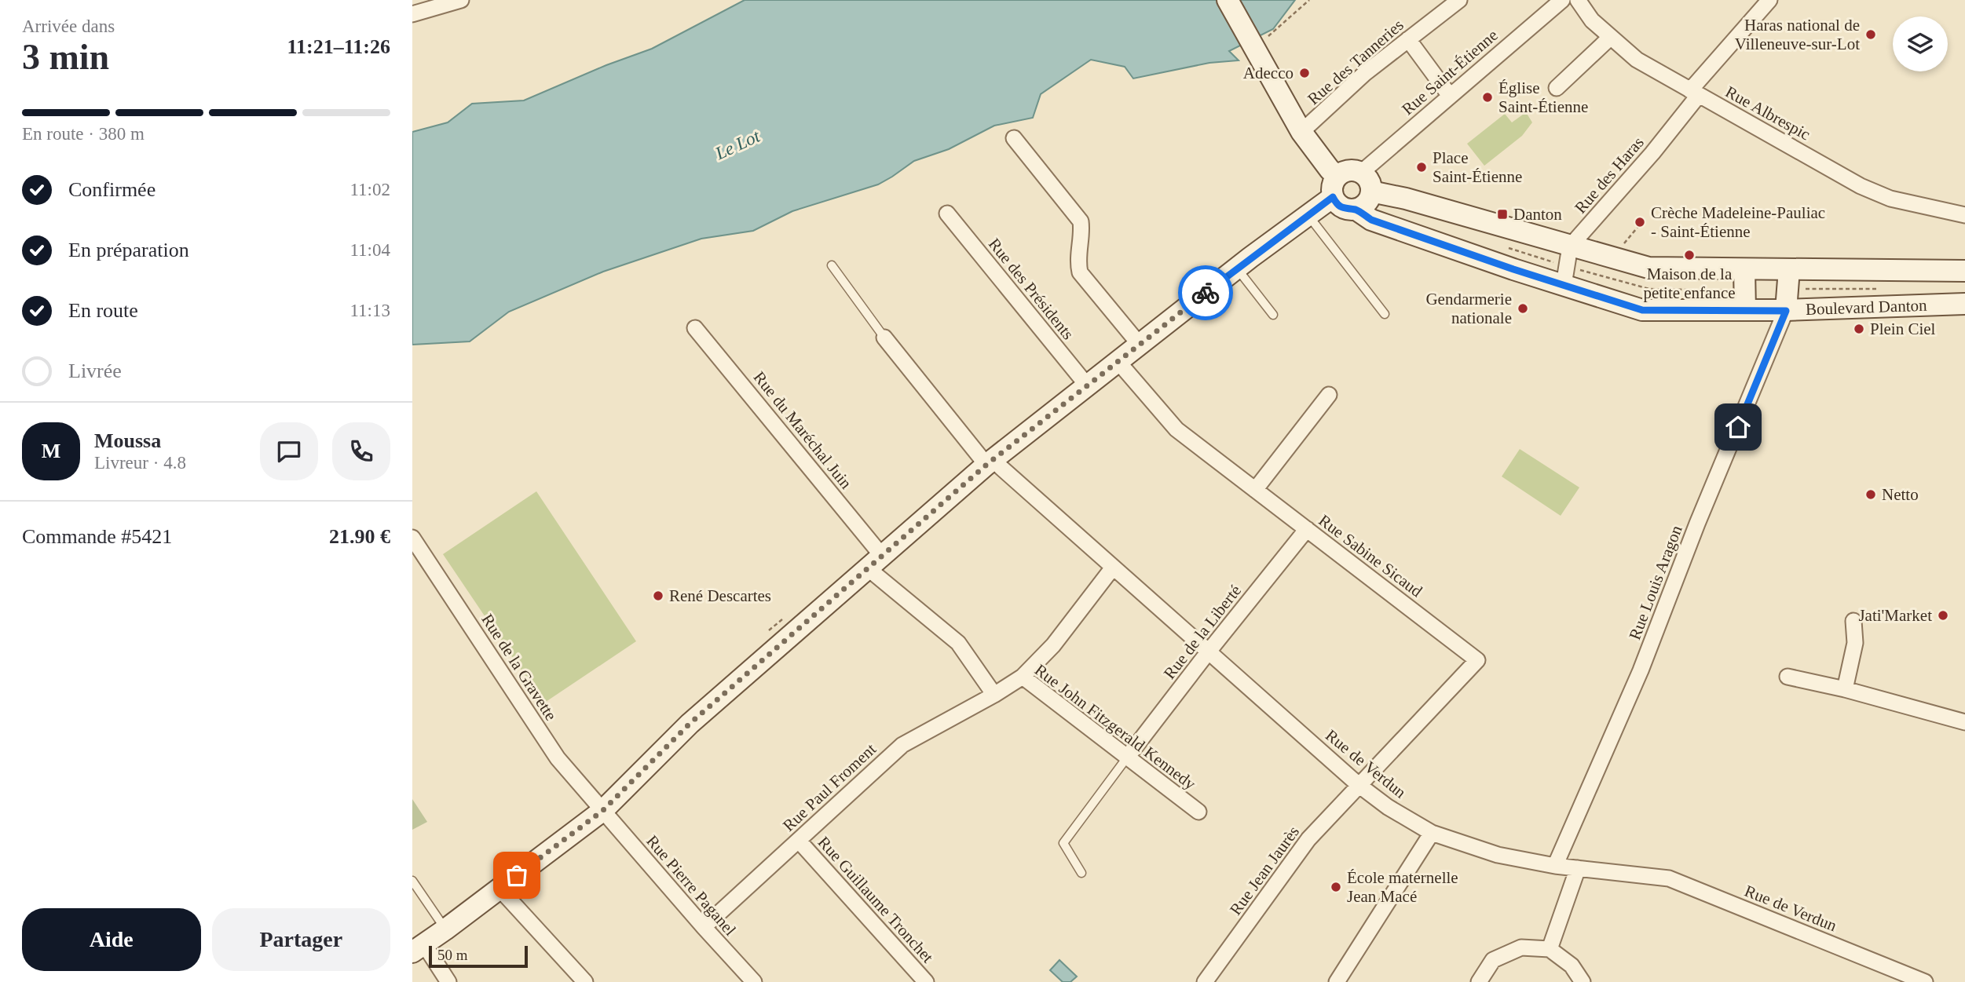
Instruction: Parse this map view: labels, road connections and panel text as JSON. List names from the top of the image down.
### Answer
{
  "streets": {
    "main road": ["Boulevard Danton"],
    "street": [
      "Rue des Tanneries",
      "Rue Saint-Étienne",
      "Rue Albrespic",
      "Rue des Haras",
      "Rue des Présidents",
      "Rue du Maréchal Juin",
      "Rue Sabine Sicaud",
      "Rue Louis Aragon",
      "Rue de la Liberté",
      "Rue de la Gravette",
      "Rue John Fitzgerald Kennedy",
      "Rue de Verdun",
      "Rue Paul Froment",
      "Rue Jean Jaurès",
      "Rue Pierre Paganel",
      "Rue Guillaume Tronchet"
    ]
  },
  "crossings": [
    ["Rue Saint-Étienne", "Boulevard Danton"],
    ["Rue Albrespic", "Rue des Haras"],
    ["Boulevard Danton", "Rue Louis Aragon"],
    ["Rue Sabine Sicaud", "Rue de la Liberté"],
    ["Rue Sabine Sicaud", "Rue de Verdun"],
    ["Rue Sabine Sicaud", "Rue Jean Jaurès"],
    ["Rue Louis Aragon", "Rue de Verdun"],
    ["Rue de la Liberté", "Rue John Fitzgerald Kennedy"],
    ["Rue de la Liberté", "Rue de Verdun"],
    ["Rue de la Gravette", "Rue Pierre Paganel"],
    ["Rue John Fitzgerald Kennedy", "Rue Paul Froment"],
    ["Rue de Verdun", "Rue Jean Jaurès"],
    ["Rue Paul Froment", "Rue Pierre Paganel"],
    ["Rue Paul Froment", "Rue Guillaume Tronchet"]
  ],
  "water": ["Le Lot"],
  "places": {
    "other": [
      "Haras national de Villeneuve-sur-Lot",
      "Adecco",
      "Église Saint-Étienne",
      "Place Saint-Étienne",
      "Crèche Madeleine-Pauliac - Saint-Étienne",
      "Maison de la petite enfance",
      "Gendarmerie nationale",
      "Plein Ciel",
      "Netto",
      "René Descartes",
      "Jati'Market",
      "École maternelle Jean Macé"
    ],
    "transit": ["Danton"]
  },
  "scale_bar": "50 m",
  "page": {
    "heading": ["3 min", "Arrivée dans", "11:21–11:26"],
    "panel": [
      "Moussa",
      "Livreur · 4.8",
      "Commande #5421",
      "21.90 €"
    ],
    "bar": "En route · 380 m",
    "list": [
      ["Confirmée", "11:02"],
      ["En préparation", "11:04"],
      ["En route", "11:13"],
      "Livrée"
    ],
    "round": "M",
    "buttons": ["Aide", "Partager"],
    "scale": "50 m"
  }
}
